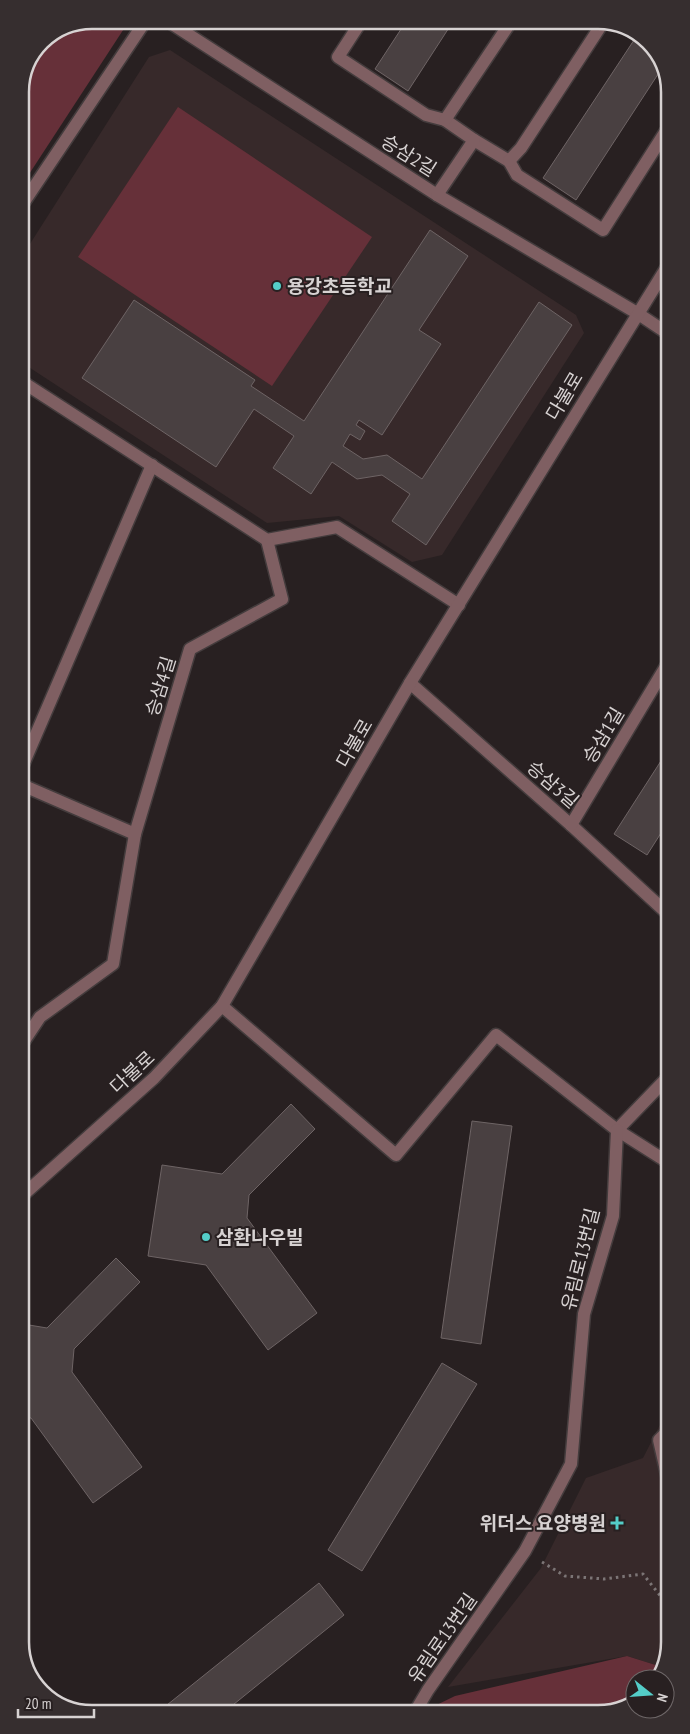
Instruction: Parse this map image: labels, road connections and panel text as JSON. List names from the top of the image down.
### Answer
{
  "streets": {
    "street": [
      "승삼2길",
      "다불로",
      "승삼4길",
      "승삼1길",
      "승삼3길",
      "유림로13번길"
    ]
  },
  "crossings": [
    ["승삼2길", "다불로"],
    ["다불로", "승삼3길"],
    ["승삼1길", "승삼3길"]
  ],
  "places": {
    "other": ["용강초등학교", "삼환나우빌"],
    "health": ["위더스 요양병원"]
  },
  "scale_bar": "20 m",
  "north": "right"
}
